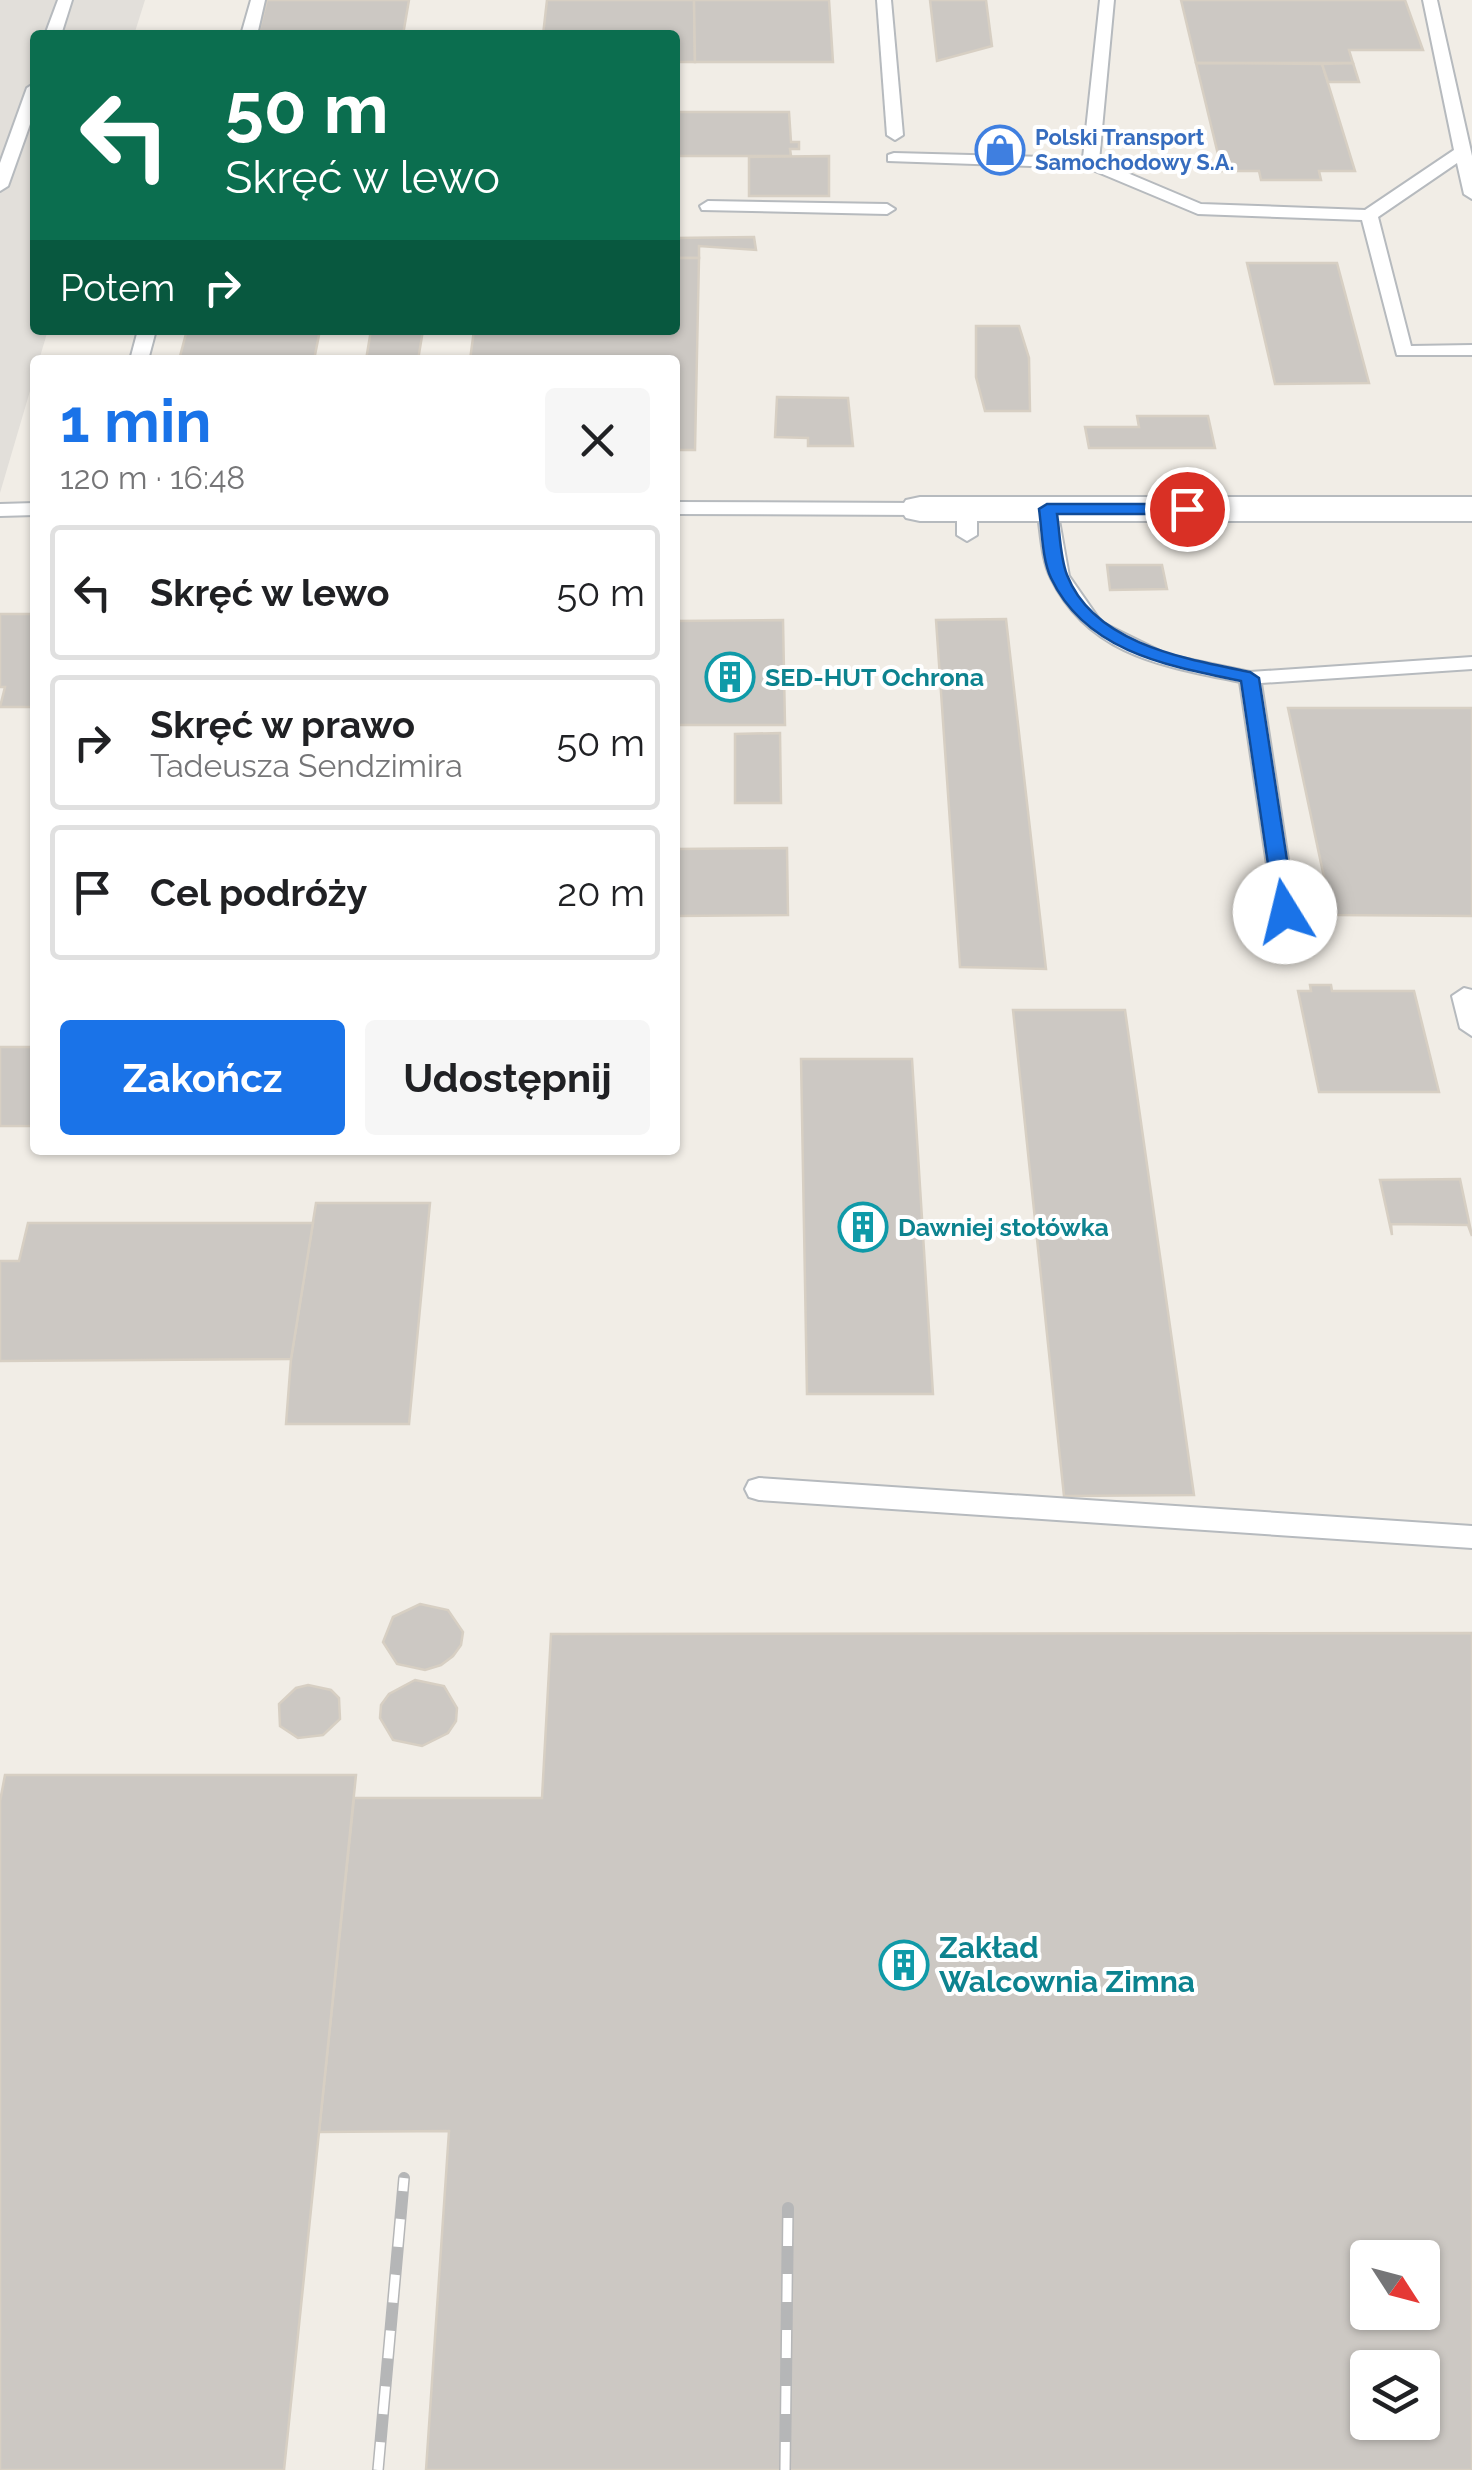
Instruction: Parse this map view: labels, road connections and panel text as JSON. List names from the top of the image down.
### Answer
{
  "places": {
    "shop": ["Polski Transport Samochodowy S.A."],
    "building": ["SED-HUT Ochrona", "Dawniej stołówka", "Zakład Walcownia Zimna"]
  },
  "north": "bottom right",
  "page": {
    "turn": ["50 m", "Skręć w lewo"],
    "then": "Potem",
    "heading": ["1 min", "120 m · 16:48"],
    "list": [
      {
        "name": "Skręć w lewo",
        "value": "50 m"
      },
      {
        "name": "Skręć w prawo",
        "note": "Tadeusza Sendzimira",
        "value": "50 m"
      },
      {
        "name": "Cel podróży",
        "value": "20 m"
      }
    ],
    "buttons": ["Zakończ", "Udostępnij"]
  }
}
